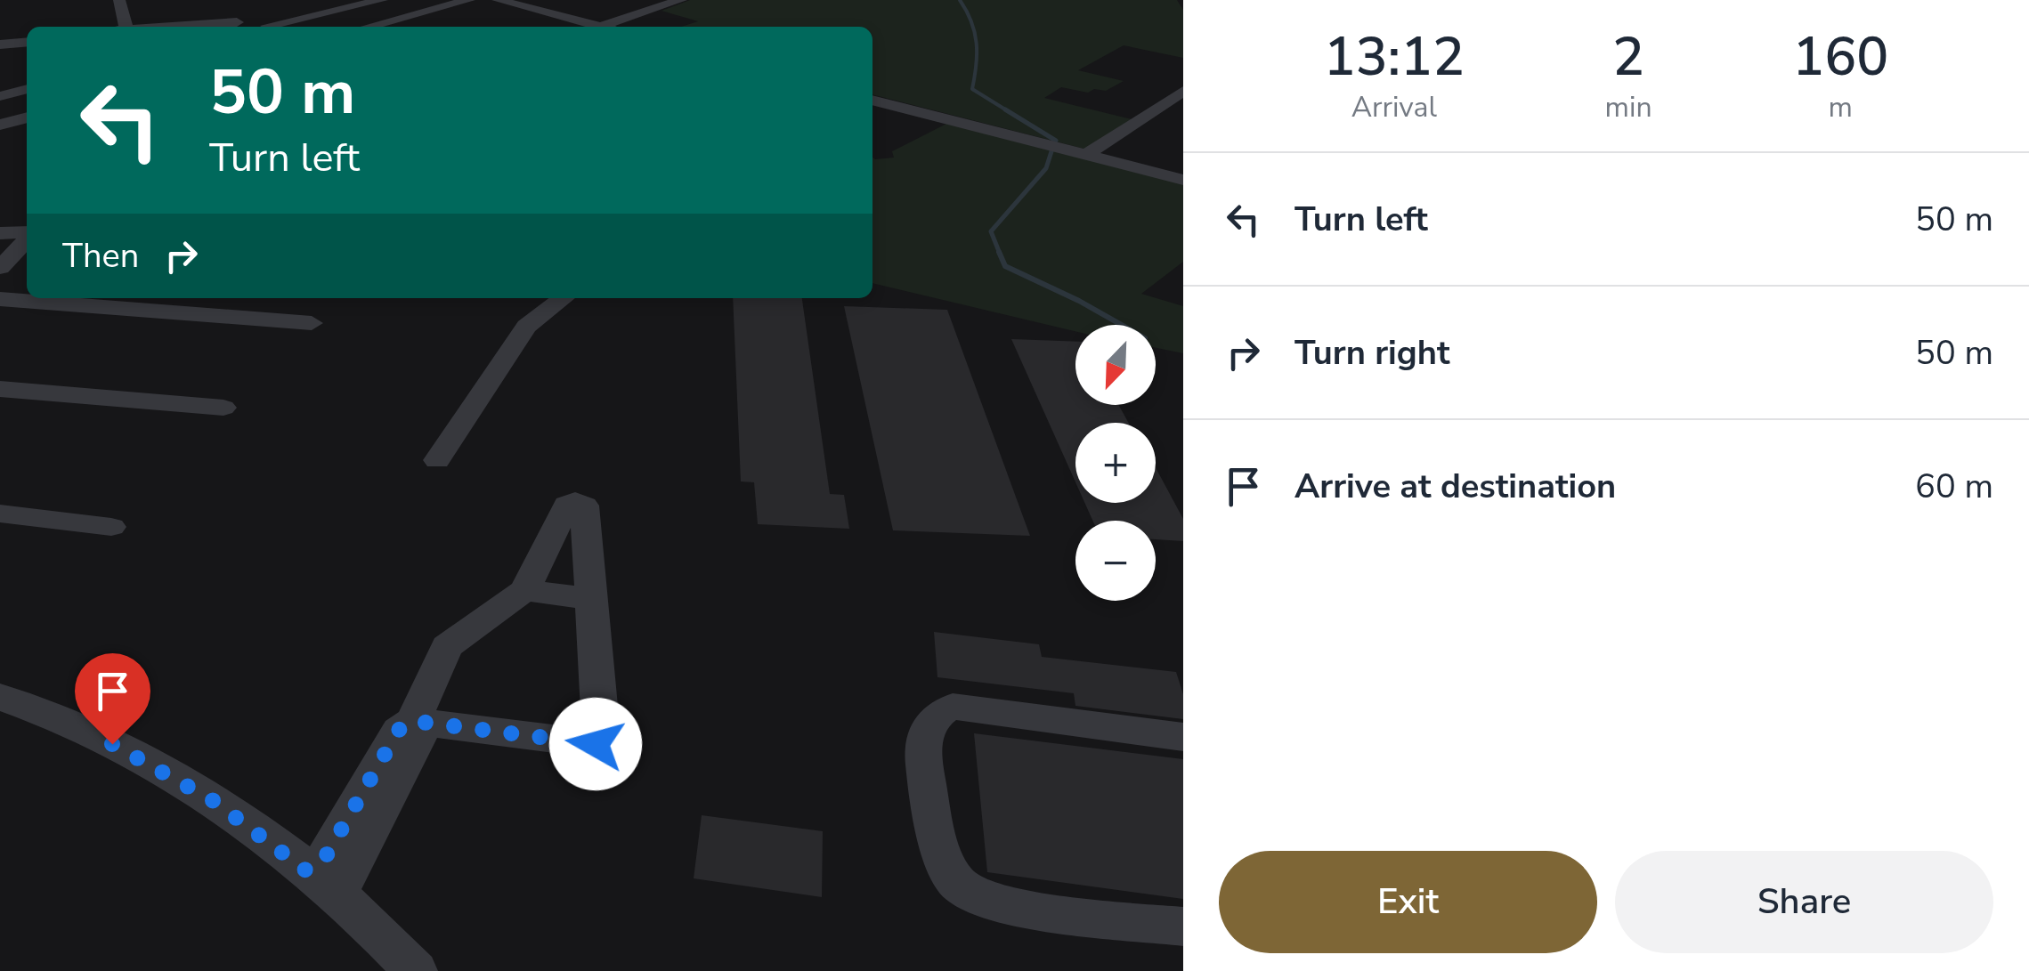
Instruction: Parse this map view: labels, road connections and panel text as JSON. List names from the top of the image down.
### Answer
{
  "north": "bottom left",
  "page": {
    "eta": [
      "13:12",
      "Arrival",
      "2",
      "min",
      "160",
      "m"
    ],
    "turn": ["50 m", "Turn left"],
    "list": [
      {
        "name": "Turn left",
        "value": "50 m"
      },
      {
        "name": "Turn right",
        "value": "50 m"
      },
      {
        "name": "Arrive at destination",
        "value": "60 m"
      }
    ],
    "then": "Then",
    "map_buttons": ["+", "−"],
    "buttons": ["Exit", "Share"]
  }
}
